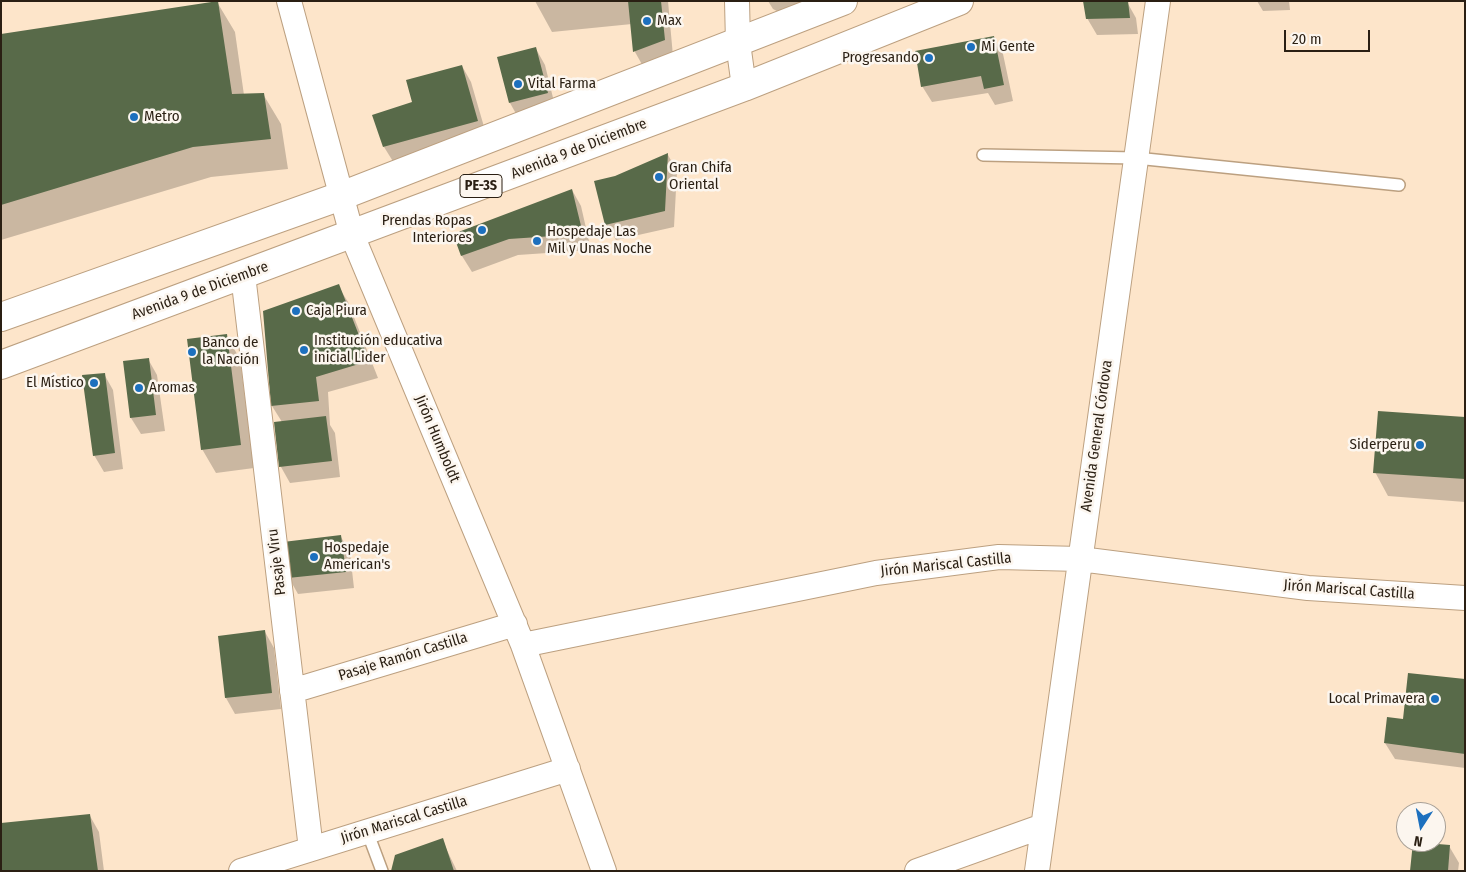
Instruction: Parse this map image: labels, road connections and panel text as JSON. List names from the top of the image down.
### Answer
{
  "streets": {
    "main road": ["Avenida 9 de Diciembre", "PE-3S"],
    "street": [
      "Avenida General Córdova",
      "Jirón Humboldt",
      "Pasaje Viru",
      "Jirón Mariscal Castilla",
      "Pasaje Ramón Castilla"
    ]
  },
  "crossings": [
    ["Avenida 9 de Diciembre", "Jirón Humboldt"],
    ["Avenida 9 de Diciembre", "Pasaje Viru"],
    ["PE-3S", "Jirón Humboldt"],
    ["Avenida General Córdova", "Jirón Mariscal Castilla"],
    ["Jirón Humboldt", "Jirón Mariscal Castilla"],
    ["Jirón Humboldt", "Pasaje Ramón Castilla"],
    ["Pasaje Viru", "Jirón Mariscal Castilla"],
    ["Pasaje Viru", "Pasaje Ramón Castilla"],
    ["Jirón Mariscal Castilla", "Pasaje Ramón Castilla"]
  ],
  "places": [
    "Max",
    "Mi Gente",
    "Progresando",
    "Vital Farma",
    "Metro",
    "Gran Chifa Oriental",
    "Prendas Ropas Interiores",
    "Hospedaje Las Mil y Unas Noche",
    "Caja Piura",
    "Institución educativa inicial Lider",
    "Banco de la Nación",
    "El Místico",
    "Aromas",
    "Siderperu",
    "Hospedaje American's",
    "Local Primavera"
  ],
  "scale_bar": "20 m",
  "north": "bottom"
}
